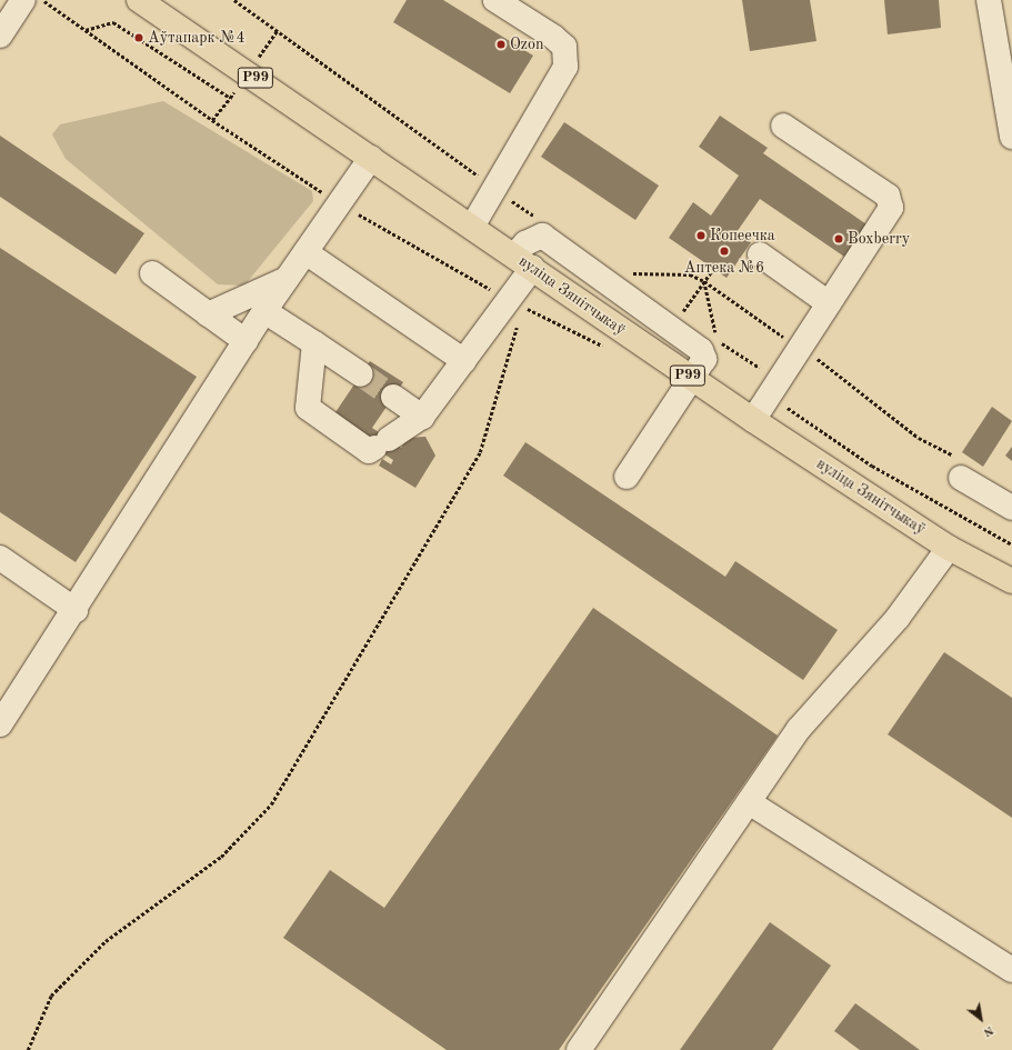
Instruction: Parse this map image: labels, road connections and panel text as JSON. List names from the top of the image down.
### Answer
{
  "streets": {
    "main road": ["Р99", "вуліца Зянітчыкаў"]
  },
  "places": [
    "Аўтапарк №4",
    "Ozon",
    "Копеечка",
    "Boxberry",
    "Аптека №6"
  ],
  "north": "bottom right"
}
